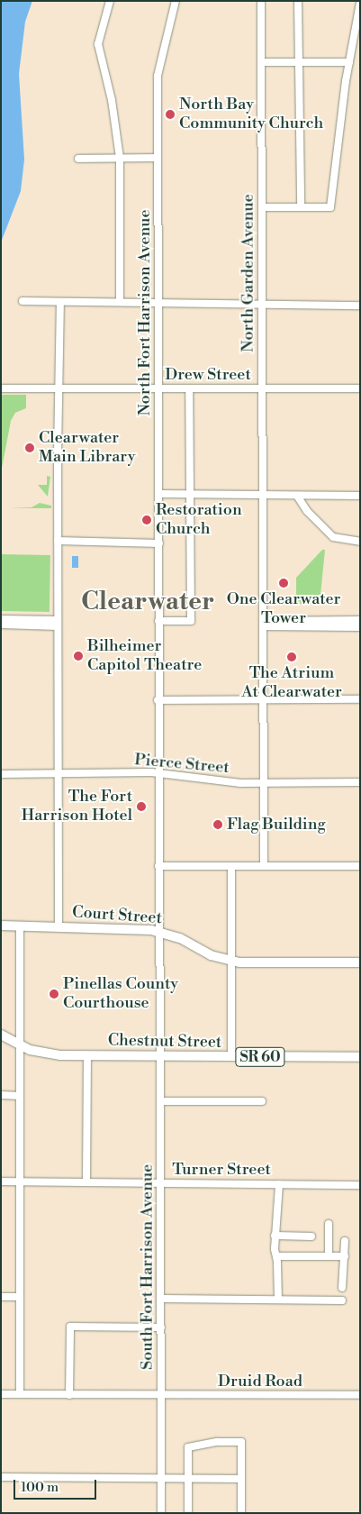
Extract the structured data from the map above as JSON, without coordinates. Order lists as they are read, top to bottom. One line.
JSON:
{"streets":{"main road":["Court Street","Chestnut Street","SR 60"],"street":["North Garden Avenue","North Fort Harrison Avenue","Drew Street","Pierce Street","Turner Street","South Fort Harrison Avenue","Druid Road"]},"crossings":[["North Garden Avenue","Drew Street"],["North Garden Avenue","Pierce Street"],["North Fort Harrison Avenue","Drew Street"],["North Fort Harrison Avenue","Pierce Street"],["North Fort Harrison Avenue","South Fort Harrison Avenue"],["Court Street","South Fort Harrison Avenue"],["Chestnut Street","South Fort Harrison Avenue"],["Turner Street","South Fort Harrison Avenue"],["South Fort Harrison Avenue","Druid Road"]],"districts":["Clearwater"],"places":["North Bay Community Church","Clearwater Main Library","Restoration Church","One Clearwater Tower","Bilheimer Capitol Theatre","The Atrium At Clearwater","The Fort Harrison Hotel","Flag Building","Pinellas County Courthouse"],"scale_bar":"100 m"}
